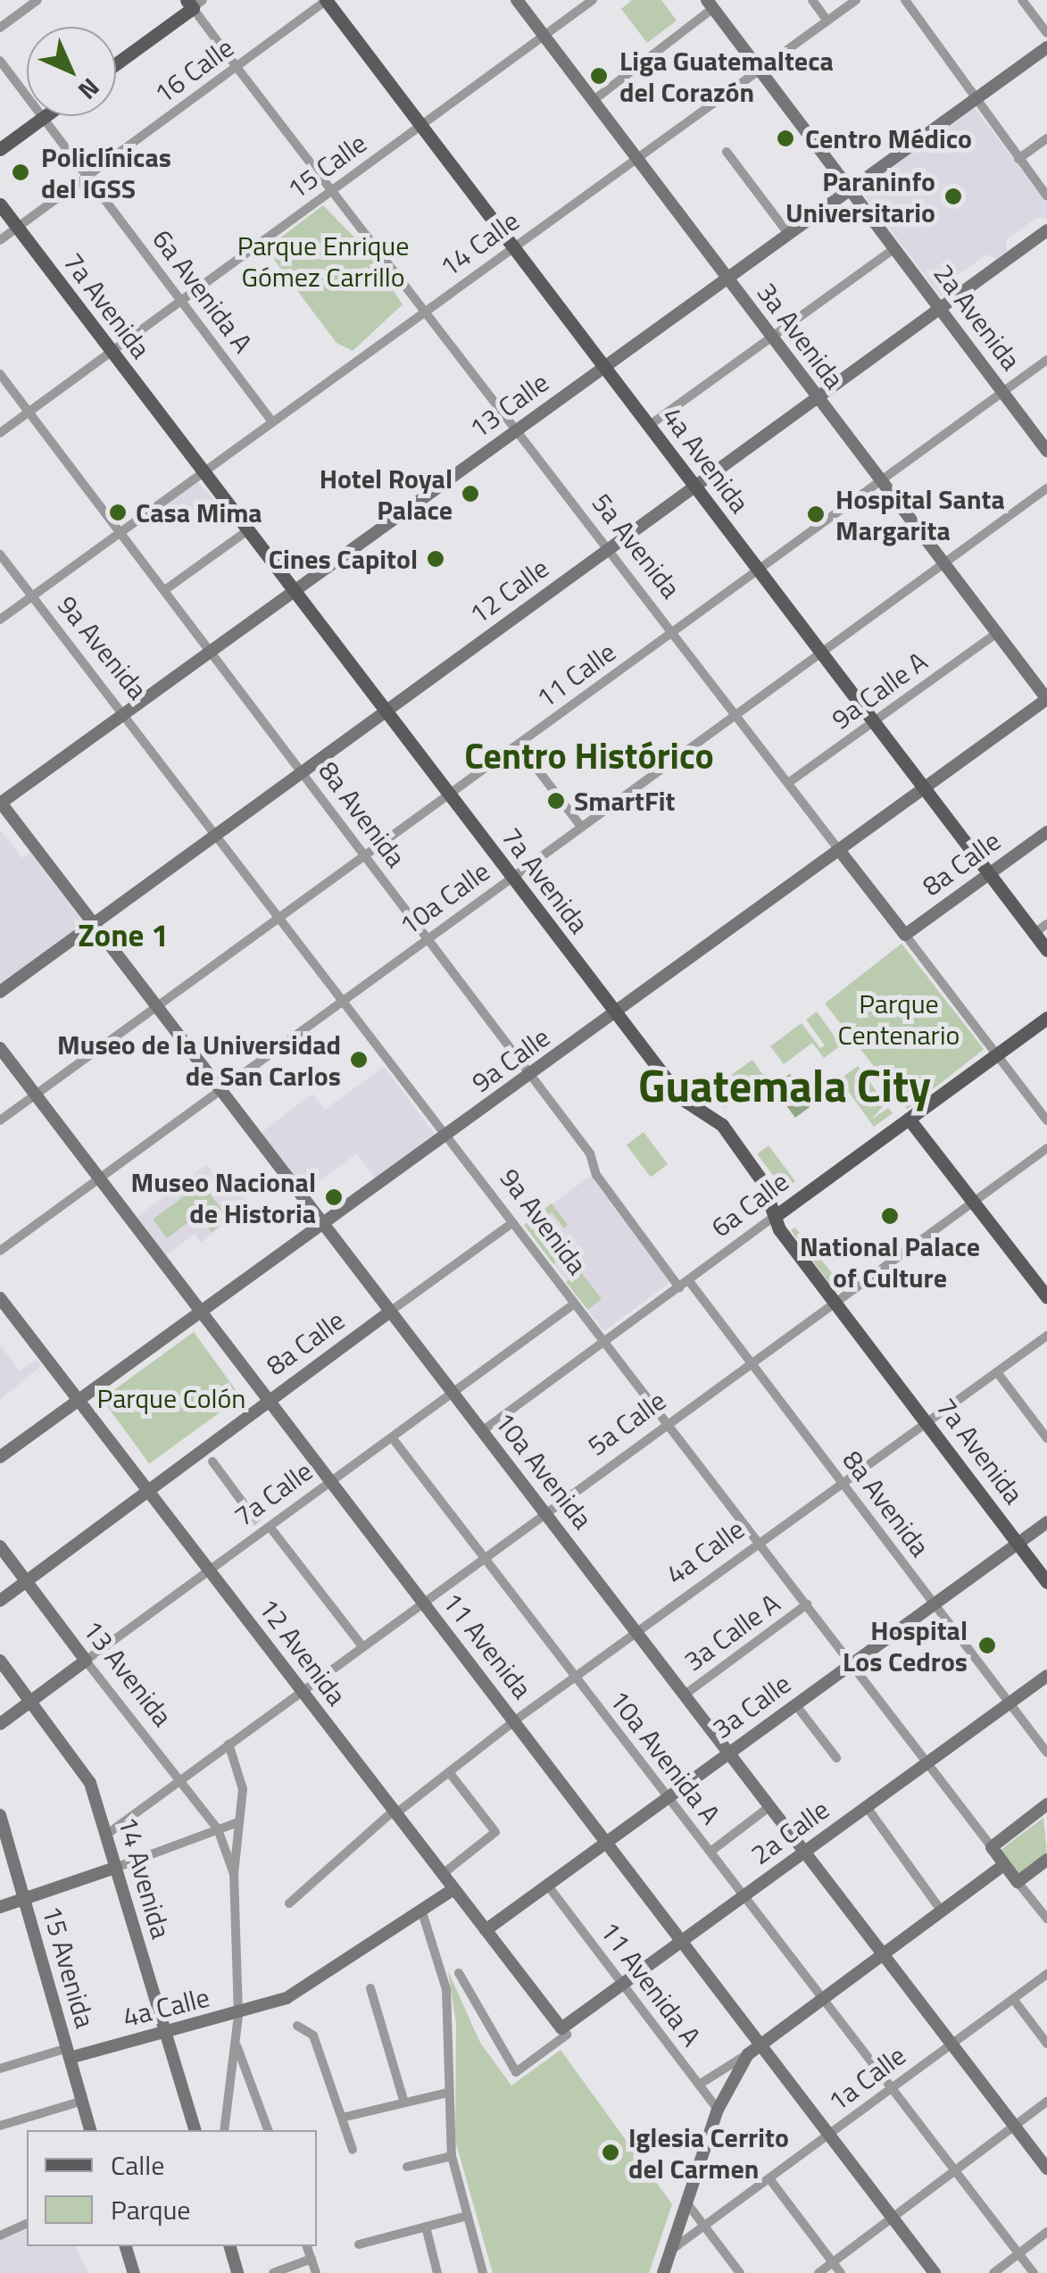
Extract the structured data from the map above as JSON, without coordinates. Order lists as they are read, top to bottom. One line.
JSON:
{"streets":{"main road":["7a Avenida","4a Avenida","6a Calle"],"street":["16 Calle","15 Calle","14 Calle","6a Avenida A","2a Avenida","3a Avenida","13 Calle","5a Avenida","12 Calle","9a Avenida","11 Calle","9a Calle A","8a Avenida","8a Calle","10a Calle","9a Calle","5a Calle","10a Avenida","7a Calle","4a Calle","3a Calle A","11 Avenida","12 Avenida","13 Avenida","3a Calle","10a Avenida A","2a Calle","14 Avenida","15 Avenida","11 Avenida A","1a Calle"]},"crossings":[["16 Calle","6a Avenida A"],["16 Calle","7a Avenida"],["16 Calle","4a Avenida"],["16 Calle","5a Avenida"],["15 Calle","6a Avenida A"],["15 Calle","7a Avenida"],["15 Calle","3a Avenida"],["15 Calle","4a Avenida"],["15 Calle","5a Avenida"],["15 Calle","8a Avenida"],["14 Calle","6a Avenida A"],["14 Calle","7a Avenida"],["14 Calle","2a Avenida"],["14 Calle","3a Avenida"],["14 Calle","4a Avenida"],["14 Calle","5a Avenida"],["14 Calle","9a Avenida"],["14 Calle","8a Avenida"],["7a Avenida","13 Calle"],["7a Avenida","12 Calle"],["7a Avenida","11 Calle"],["7a Avenida","10a Calle"],["7a Avenida","9a Calle"],["7a Avenida","6a Calle"],["7a Avenida","5a Calle"],["7a Avenida","4a Calle"],["7a Avenida","3a Calle"],["2a Avenida","13 Calle"],["2a Avenida","12 Calle"],["2a Avenida","11 Calle"],["3a Avenida","13 Calle"],["3a Avenida","12 Calle"],["3a Avenida","11 Calle"],["3a Avenida","9a Calle A"],["3a Avenida","10a Calle"],["3a Avenida","9a Calle"],["13 Calle","4a Avenida"],["13 Calle","5a Avenida"],["13 Calle","9a Avenida"],["13 Calle","8a Avenida"],["13 Calle","10a Avenida"],["4a Avenida","12 Calle"],["4a Avenida","11 Calle"],["4a Avenida","9a Calle A"],["4a Avenida","8a Calle"],["4a Avenida","10a Calle"],["4a Avenida","9a Calle"],["5a Avenida","12 Calle"],["5a Avenida","11 Calle"],["5a Avenida","9a Calle A"],["5a Avenida","8a Calle"],["5a Avenida","10a Calle"],["5a Avenida","9a Calle"],["5a Avenida","6a Calle"],["12 Calle","9a Avenida"],["12 Calle","8a Avenida"],["12 Calle","10a Avenida"],["9a Avenida","11 Calle"],["9a Avenida","8a Calle"],["9a Avenida","10a Calle"],["9a Avenida","9a Calle"],["9a Avenida","6a Calle"],["9a Avenida","5a Calle"],["9a Avenida","7a Calle"],["9a Avenida","4a Calle"],["9a Avenida","3a Calle A"],["9a Avenida","3a Calle"],["9a Avenida","2a Calle"],["11 Calle","8a Avenida"],["11 Calle","10a Avenida"],["11 Calle","11 Avenida"],["8a Avenida","10a Calle"],["8a Avenida","9a Calle"],["8a Avenida","6a Calle"],["8a Avenida","5a Calle"],["8a Avenida","4a Calle"],["8a Avenida","3a Calle"],["8a Avenida","2a Calle"],["8a Calle","10a Avenida"],["8a Calle","11 Avenida"],["8a Calle","12 Avenida"],["8a Calle","13 Avenida"],["10a Calle","10a Avenida"],["10a Calle","11 Avenida"],["9a Calle","10a Avenida"],["9a Calle","11 Avenida"],["9a Calle","12 Avenida"],["6a Calle","10a Avenida"],["5a Calle","10a Avenida"],["5a Calle","11 Avenida"],["5a Calle","12 Avenida"],["5a Calle","13 Avenida"],["5a Calle","10a Avenida A"],["5a Calle","14 Avenida"],["10a Avenida","7a Calle"],["10a Avenida","4a Calle"],["10a Avenida","3a Calle A"],["10a Avenida","3a Calle"],["10a Avenida","2a Calle"],["10a Avenida","1a Calle"],["7a Calle","11 Avenida"],["7a Calle","12 Avenida"],["7a Calle","13 Avenida"],["7a Calle","10a Avenida A"],["7a Calle","14 Avenida"],["4a Calle","11 Avenida"],["4a Calle","12 Avenida"],["4a Calle","10a Avenida A"],["4a Calle","14 Avenida"],["4a Calle","15 Avenida"],["11 Avenida","3a Calle"],["11 Avenida","2a Calle"],["11 Avenida","1a Calle"],["12 Avenida","3a Calle"],["12 Avenida","2a Calle"],["3a Calle","10a Avenida A"],["3a Calle","11 Avenida A"],["10a Avenida A","2a Calle"],["10a Avenida A","1a Calle"],["2a Calle","11 Avenida A"]],"districts":["Centro Histórico","Zone 1","Guatemala City"],"parks":["Parque Enrique Gómez Carrillo","Parque Centenario","Parque Colón"],"places":["Liga Guatemalteca del Corazón","Centro Médico","Policlínicas del IGSS","Paraninfo Universitario","Hotel Royal Palace","Casa Mima","Hospital Santa Margarita","Cines Capitol","SmartFit","Museo de la Universidad de San Carlos","Museo Nacional de Historia","National Palace of Culture","Hospital Los Cedros","Iglesia Cerrito del Carmen"],"legend":["Calle","Parque"],"north":"bottom right"}
